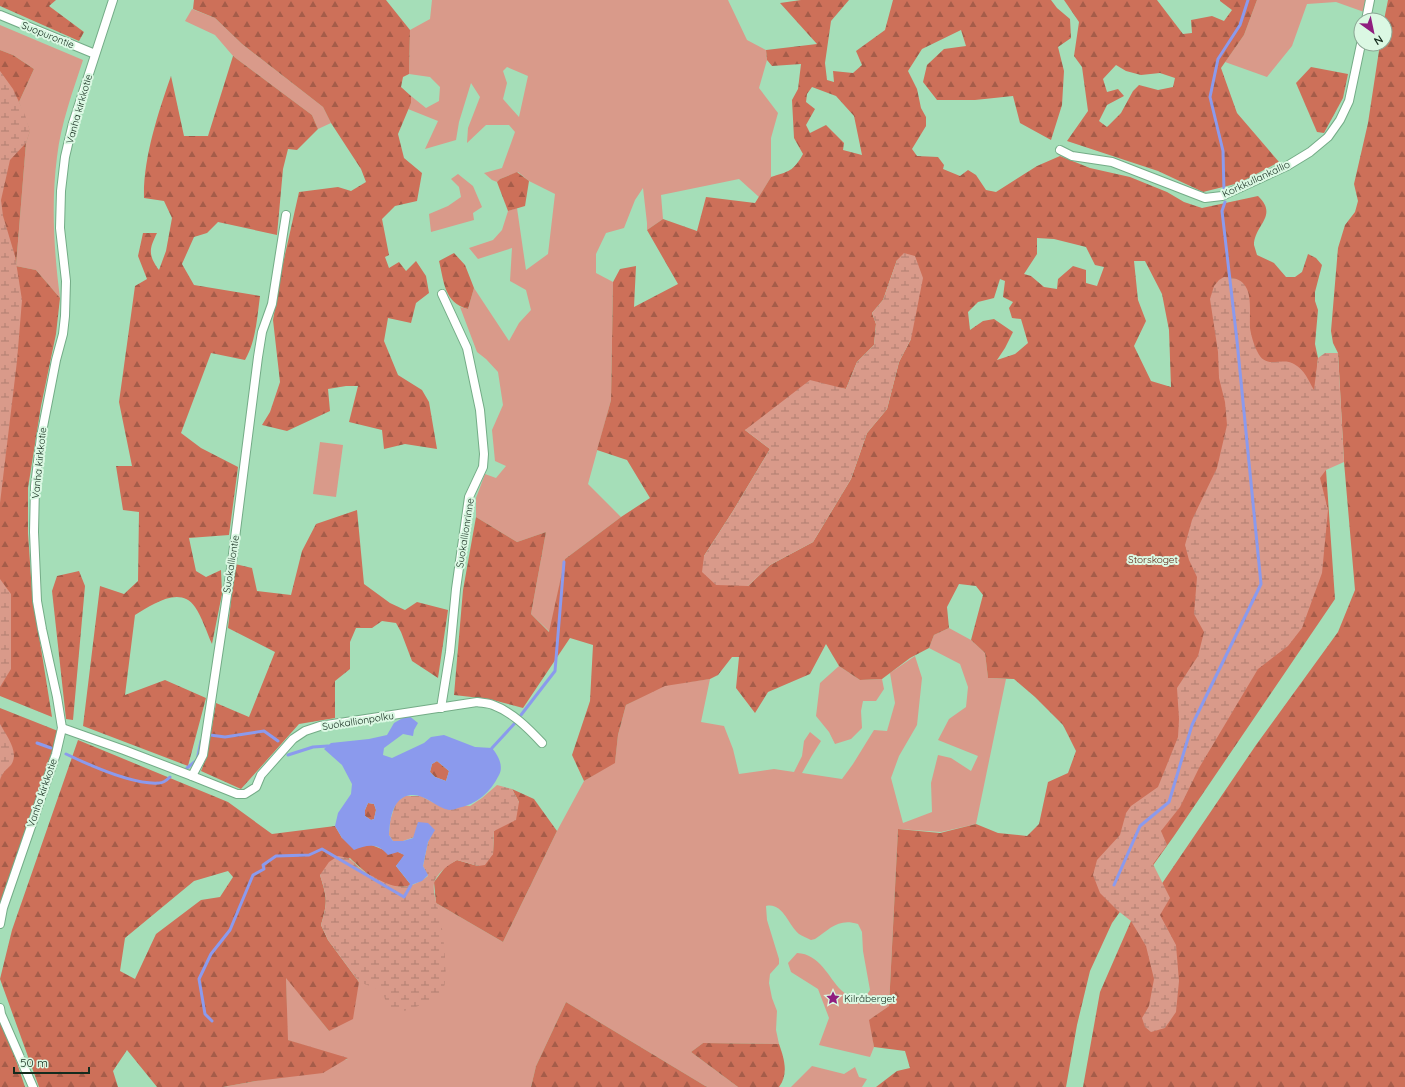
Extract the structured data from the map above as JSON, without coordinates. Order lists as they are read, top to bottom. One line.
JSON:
{"streets":{"street":["Suopurontie","Vanha kirkkotie","Korkkullankallio","Suokallionrinne","Suokalliontie","Suokallionpolku"]},"crossings":[["Suopurontie","Vanha kirkkotie"],["Suokallionrinne","Suokallionpolku"],["Suokalliontie","Suokallionpolku"]],"parks":["Storskoget"],"places":{"place":["Kilråberget"]},"scale_bar":"50 m","north":"bottom right"}
